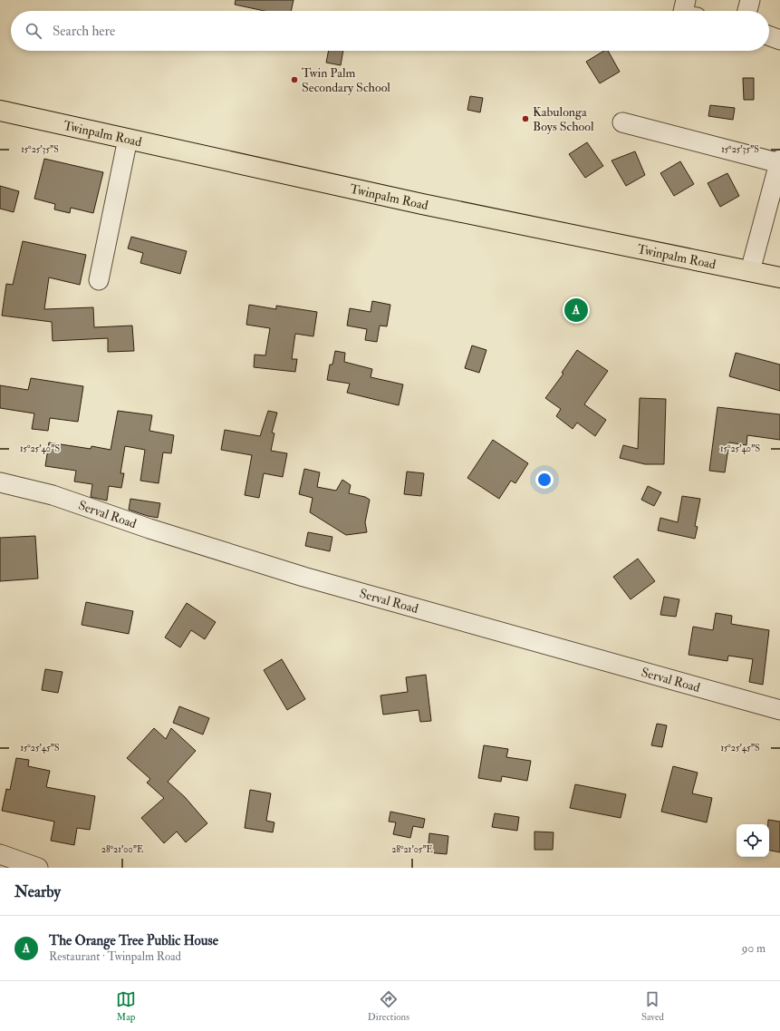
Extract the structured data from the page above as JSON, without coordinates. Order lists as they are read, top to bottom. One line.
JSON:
{"streets":{"main road":["Twinpalm Road"],"street":["Serval Road"]},"places":["Twin Palm Secondary School","Kabulonga Boys School"],"page":{"search":"Search here","pins":"A","heading":"Nearby","list":[{"mark":"A","name":"The Orange Tree Public House","note":"Restaurant · Twinpalm Road","value":"90 m"}],"nav":["Map","Directions","Saved"]},"coordinates":["15°25'35\"S","15°25'40\"S","15°25'45\"S","28°21'00\"E","28°21'05\"E"]}
